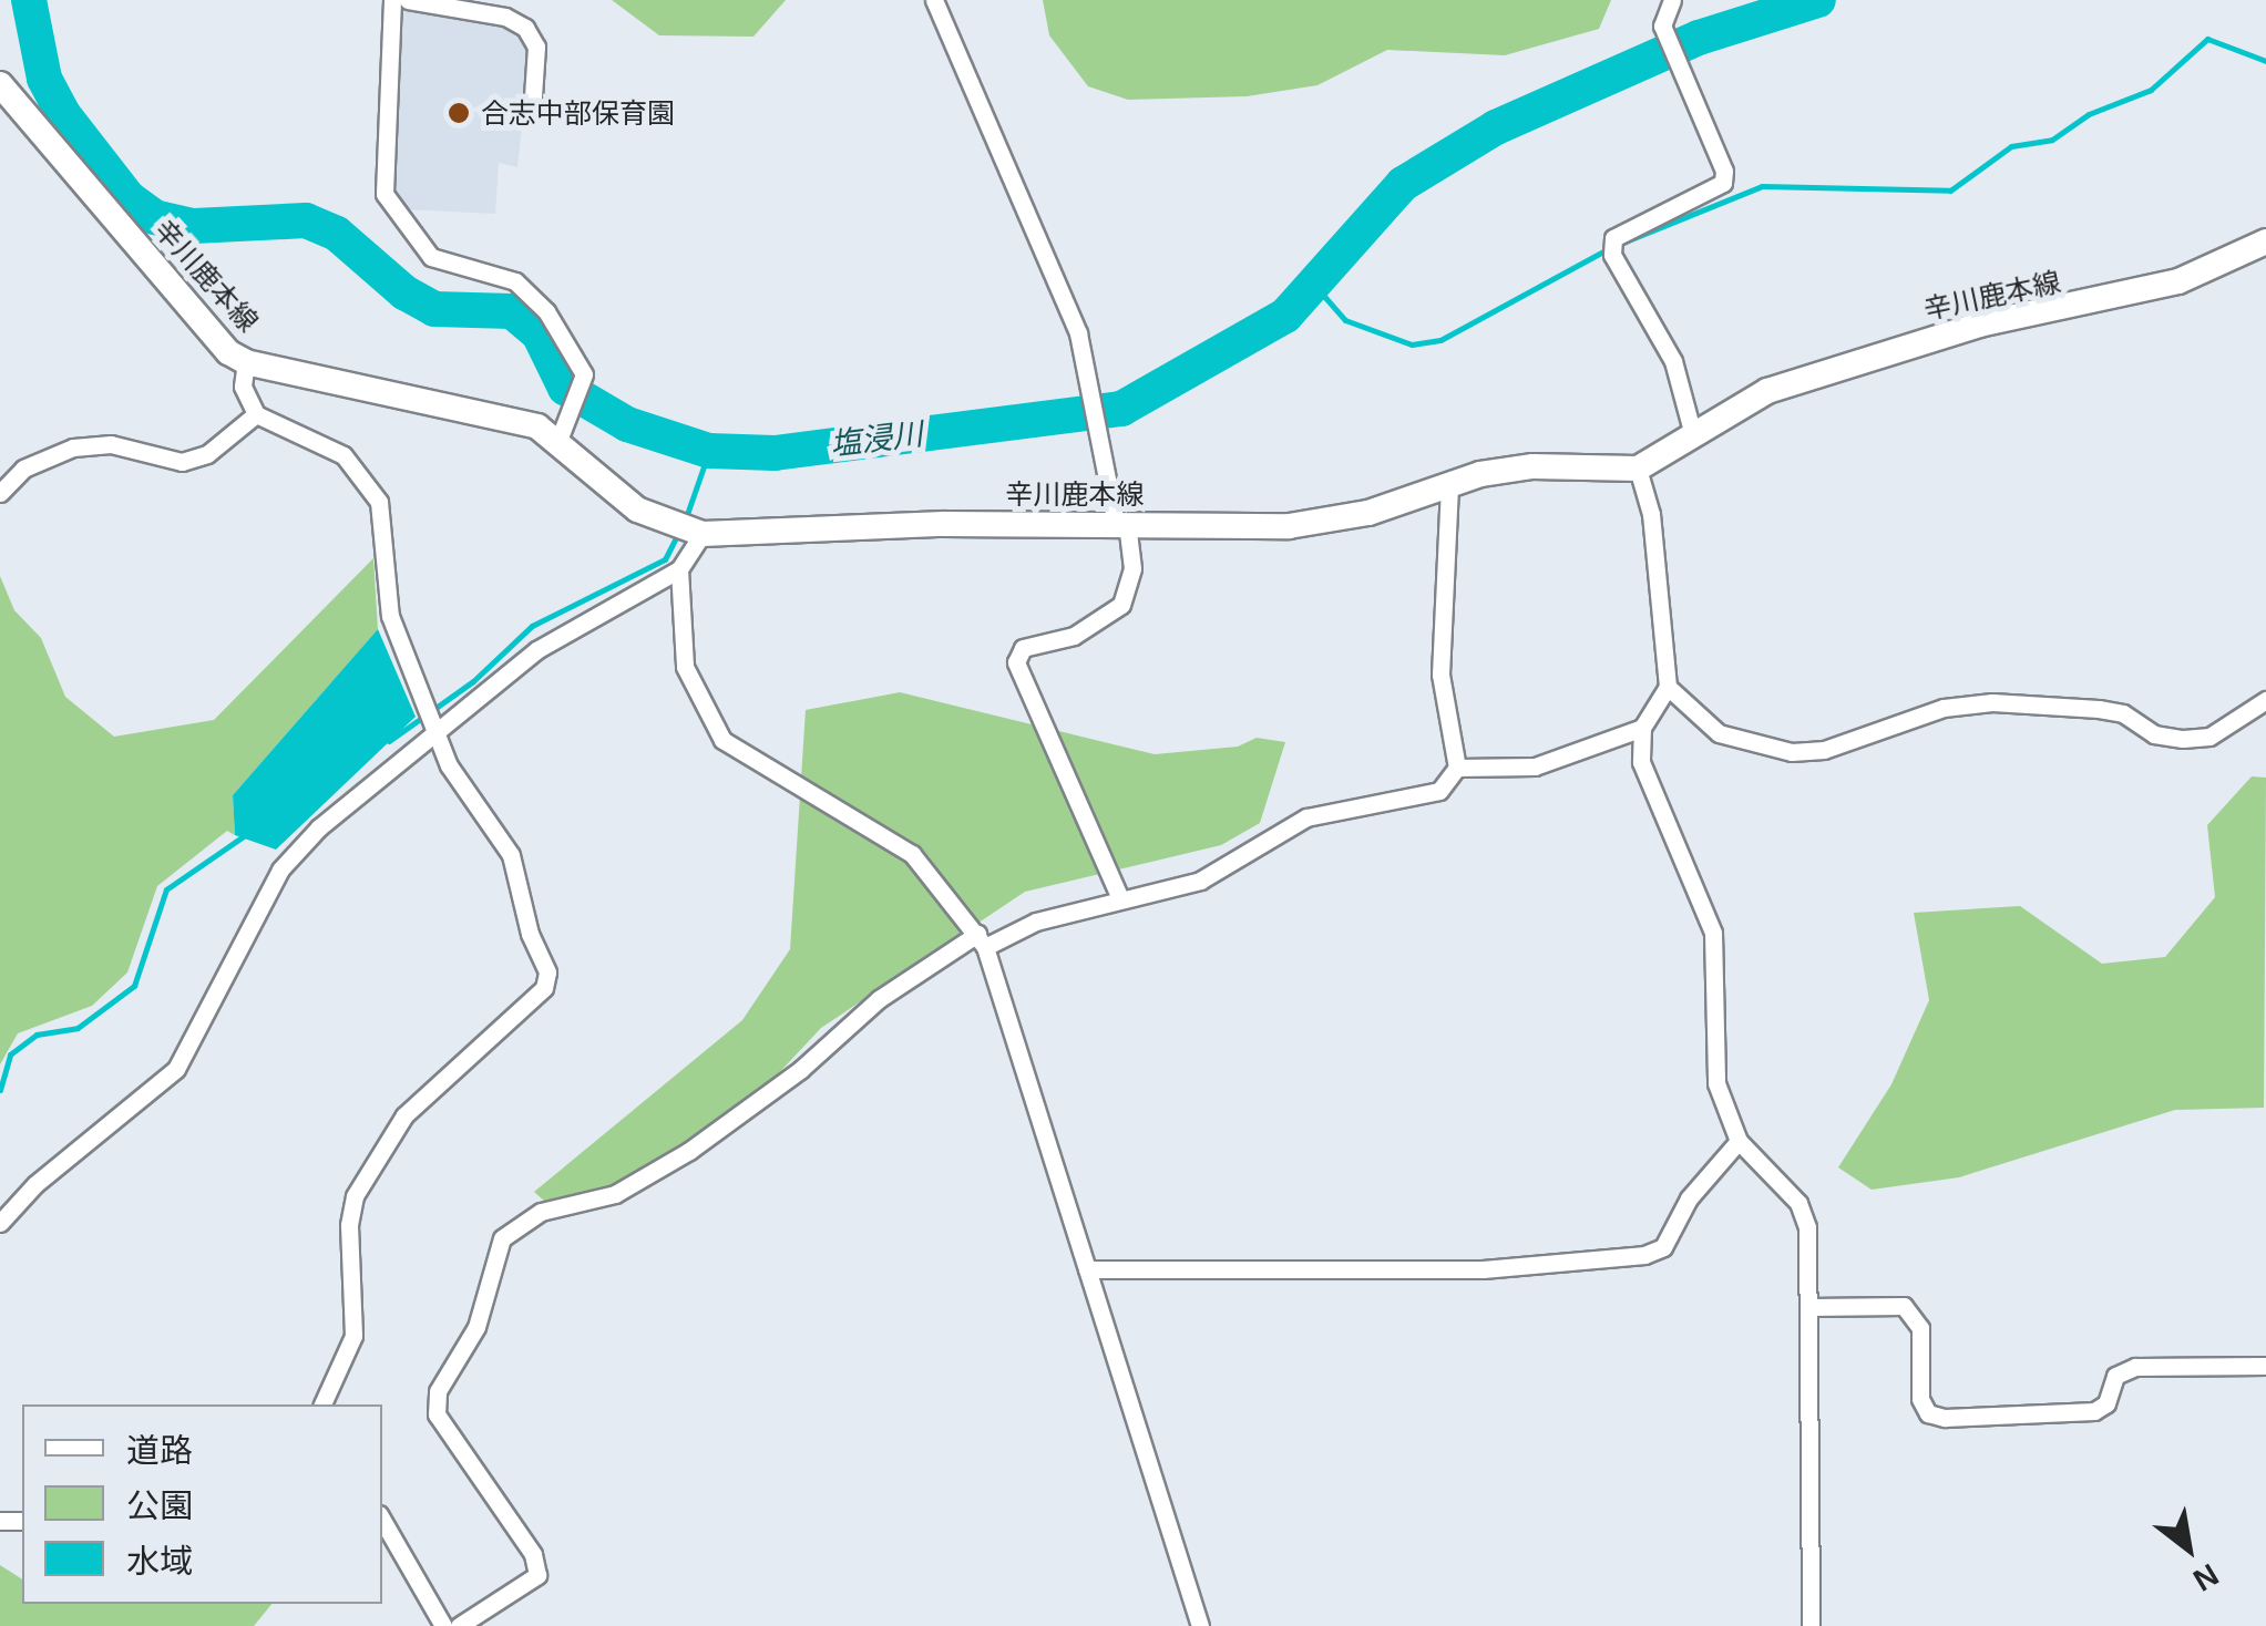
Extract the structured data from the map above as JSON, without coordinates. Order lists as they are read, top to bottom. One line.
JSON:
{"streets":{"main road":["辛川鹿本線"]},"water":["塩浸川"],"places":["合志中部保育園"],"legend":["道路","公園","水域"],"north":"bottom right"}
